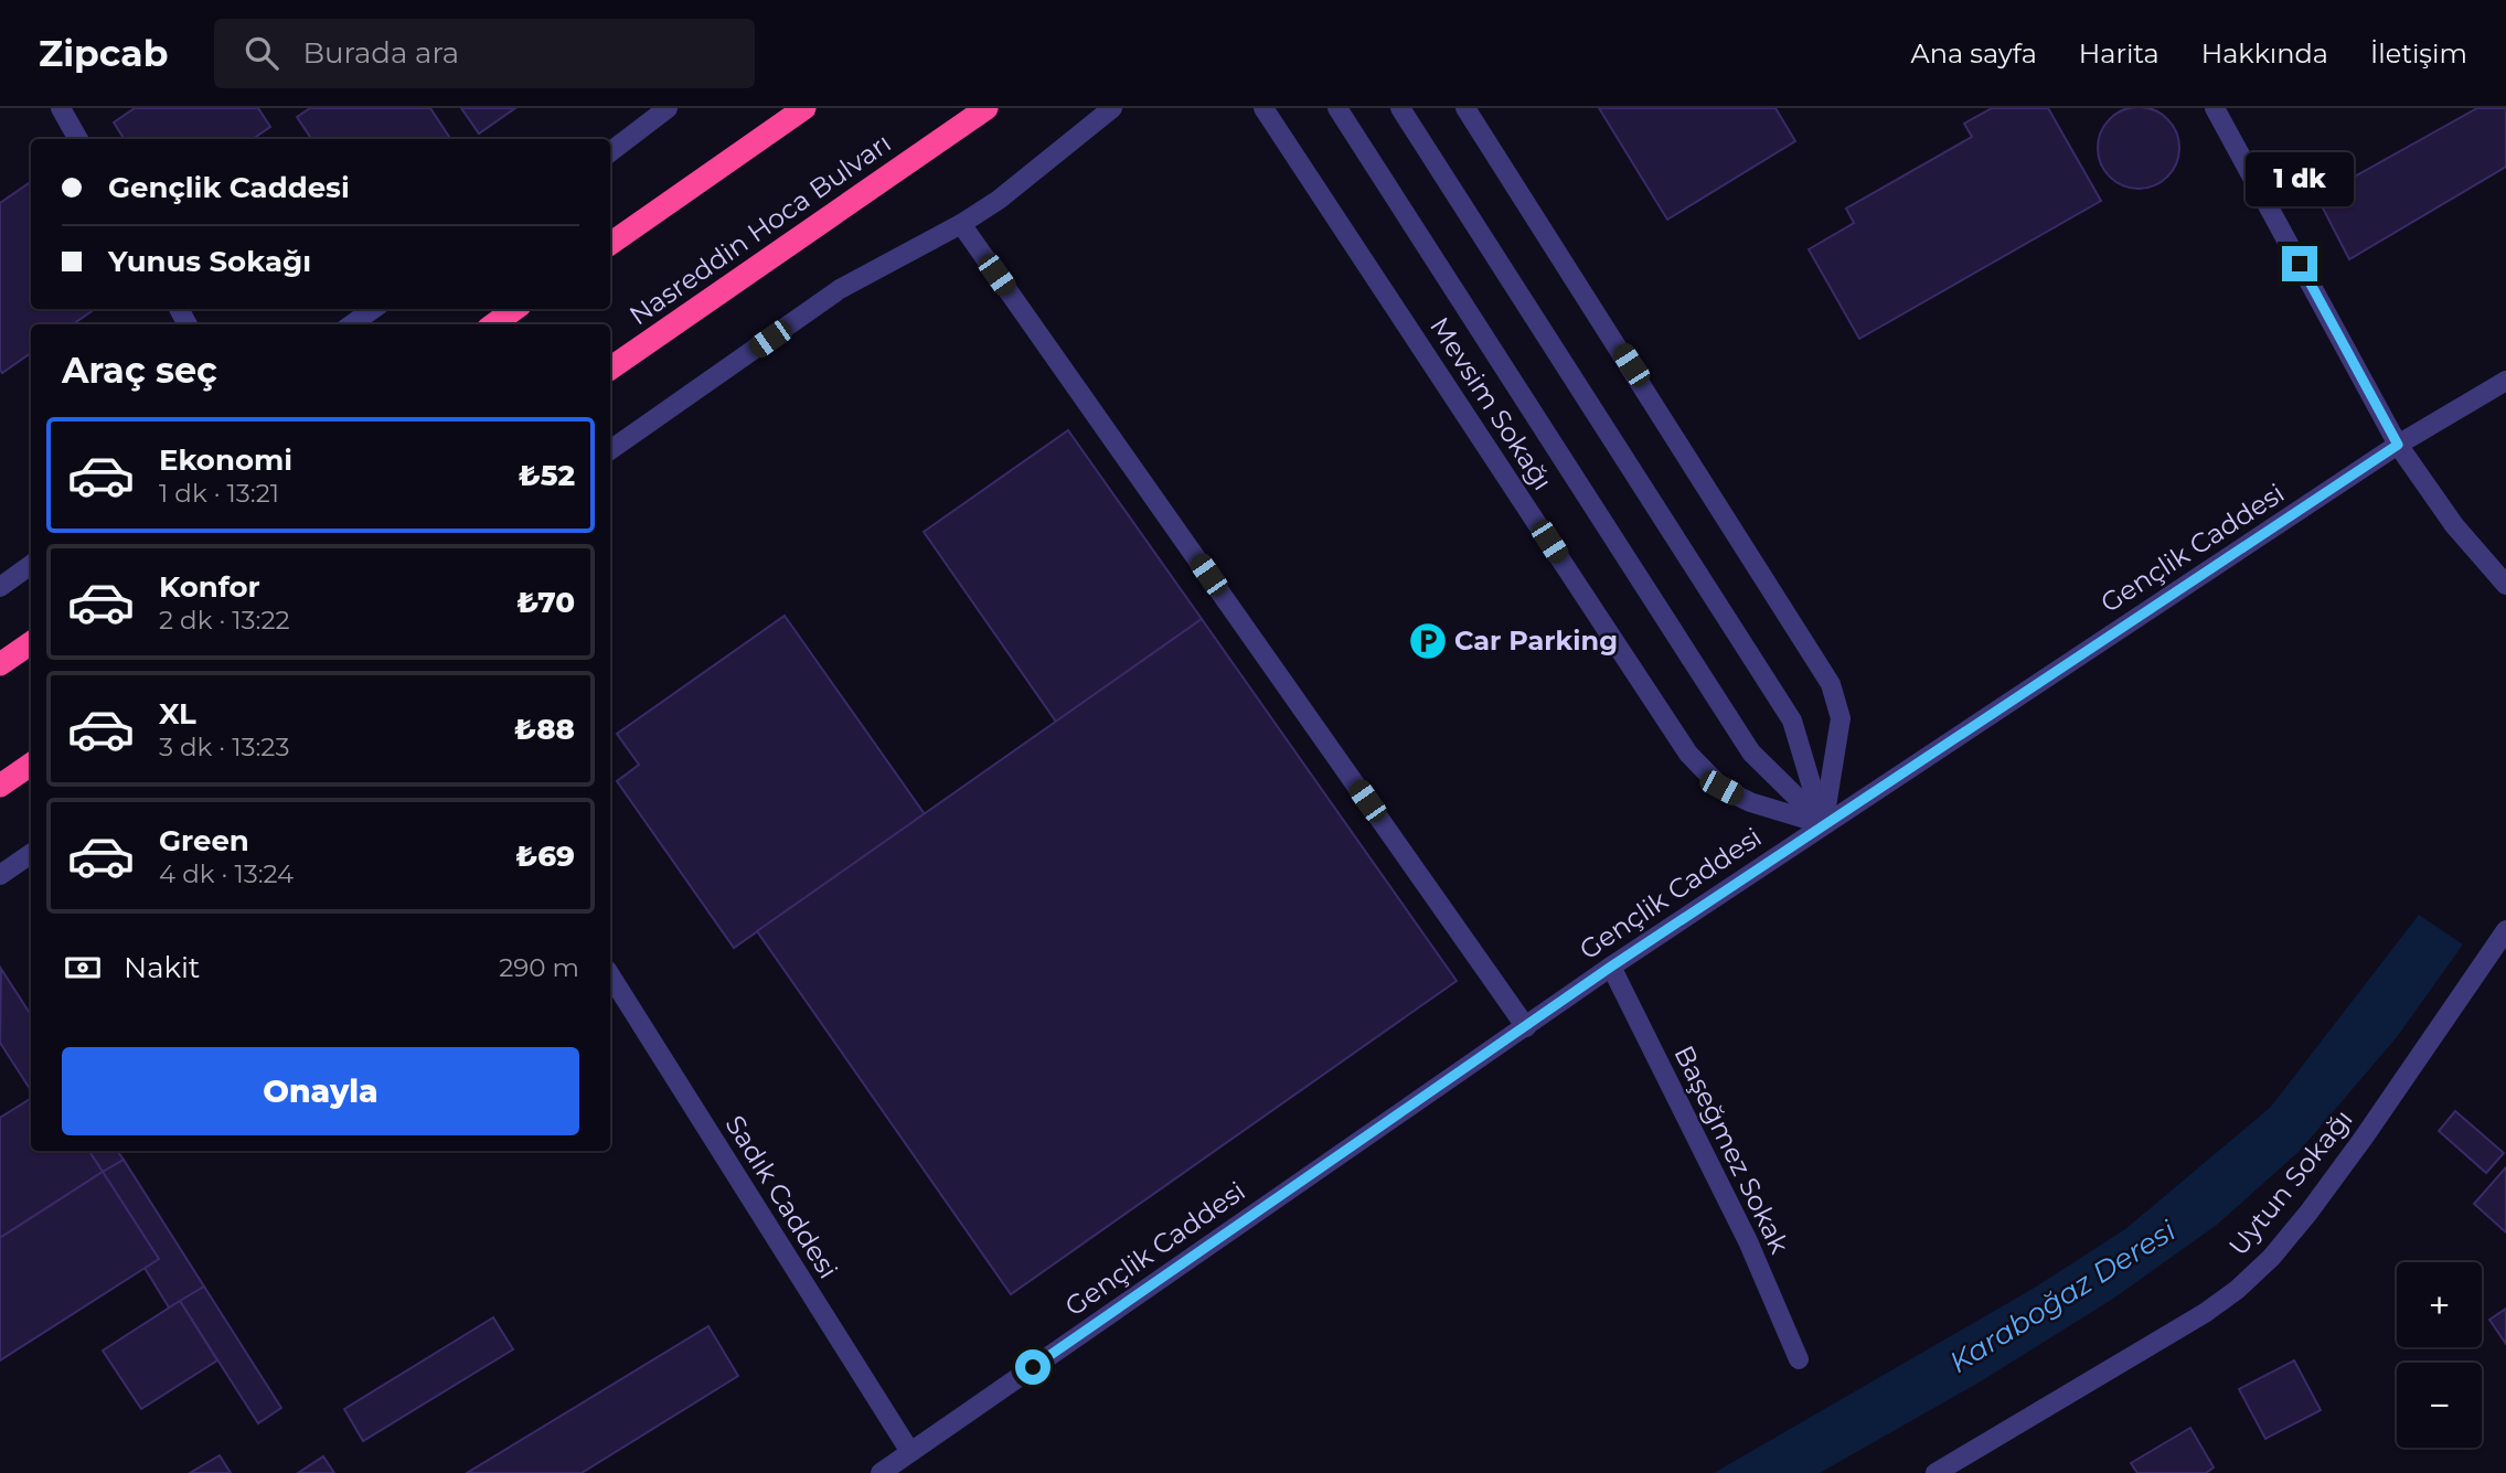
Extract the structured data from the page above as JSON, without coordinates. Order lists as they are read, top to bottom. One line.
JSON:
{"streets":{"highway":["Nasreddin Hoca Bulvarı"],"street":["Mevsim Sokağı","Gençlik Caddesi","Başeğmez Sokak","Uytun Sokağı","Sadık Caddesi"]},"crossings":[["Mevsim Sokağı","Gençlik Caddesi"],["Gençlik Caddesi","Başeğmez Sokak"],["Gençlik Caddesi","Sadık Caddesi"]],"water":["Karaboğaz Deresi"],"places":{"parking":["Car Parking"]},"page":{"header":"Zipcab","search":"Burada ara","nav":["Ana sayfa","Harita","Hakkında","İletişim"],"banner":["Gençlik Caddesi","Yunus Sokağı"],"bubble":"1 dk","heading":"Araç seç","list":[{"name":"Ekonomi","note":"1 dk · 13:21","value":"₺52"},{"name":"Konfor","note":"2 dk · 13:22","value":"₺70"},{"name":"XL","note":"3 dk · 13:23","value":"₺88"},{"name":"Green","note":"4 dk · 13:24","value":"₺69"}],"pay":["Nakit","290 m"],"buttons":"Onayla","map_buttons":["+","−"]}}
